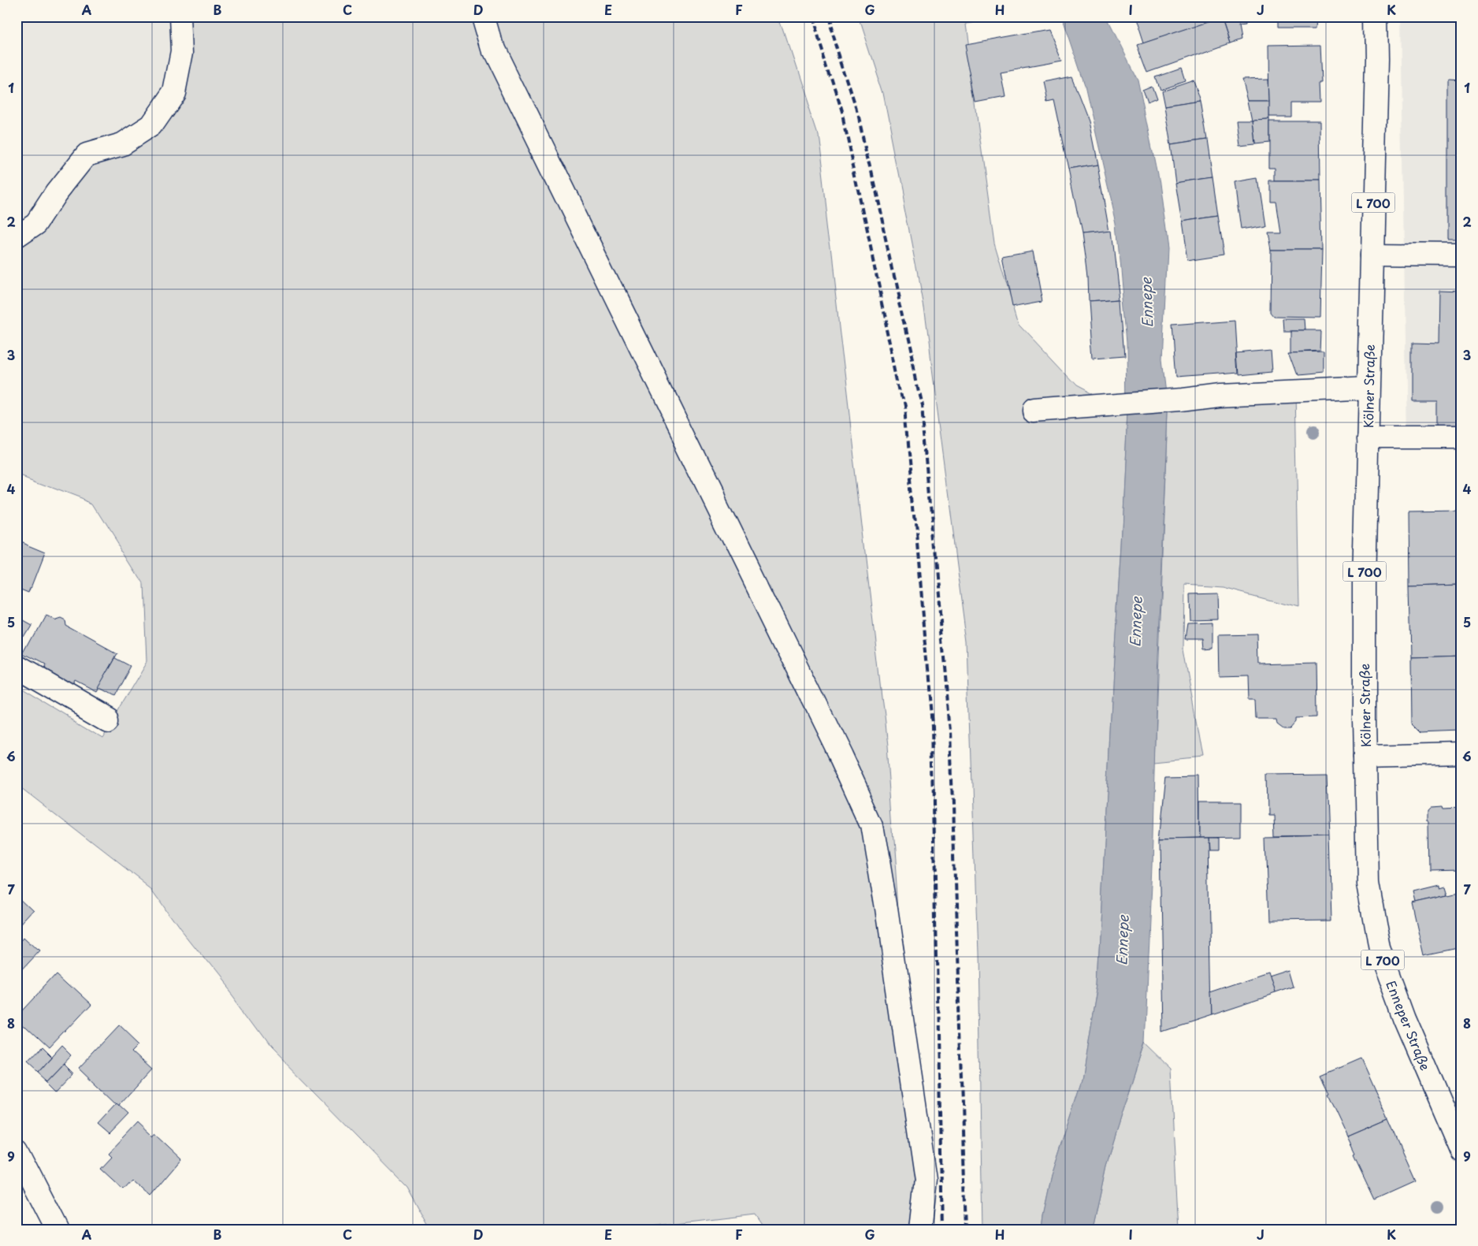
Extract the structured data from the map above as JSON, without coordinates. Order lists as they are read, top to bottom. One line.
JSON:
{"streets":{"main road":["L 700","Kölner Straße","Enneper Straße"]},"crossings":[["Kölner Straße","Enneper Straße"]],"water":["Ennepe"],"grid":{"columns":["A","B","C","D","E","F","G","H","I","J","K"],"rows":["1","2","3","4","5","6","7","8","9"]}}
